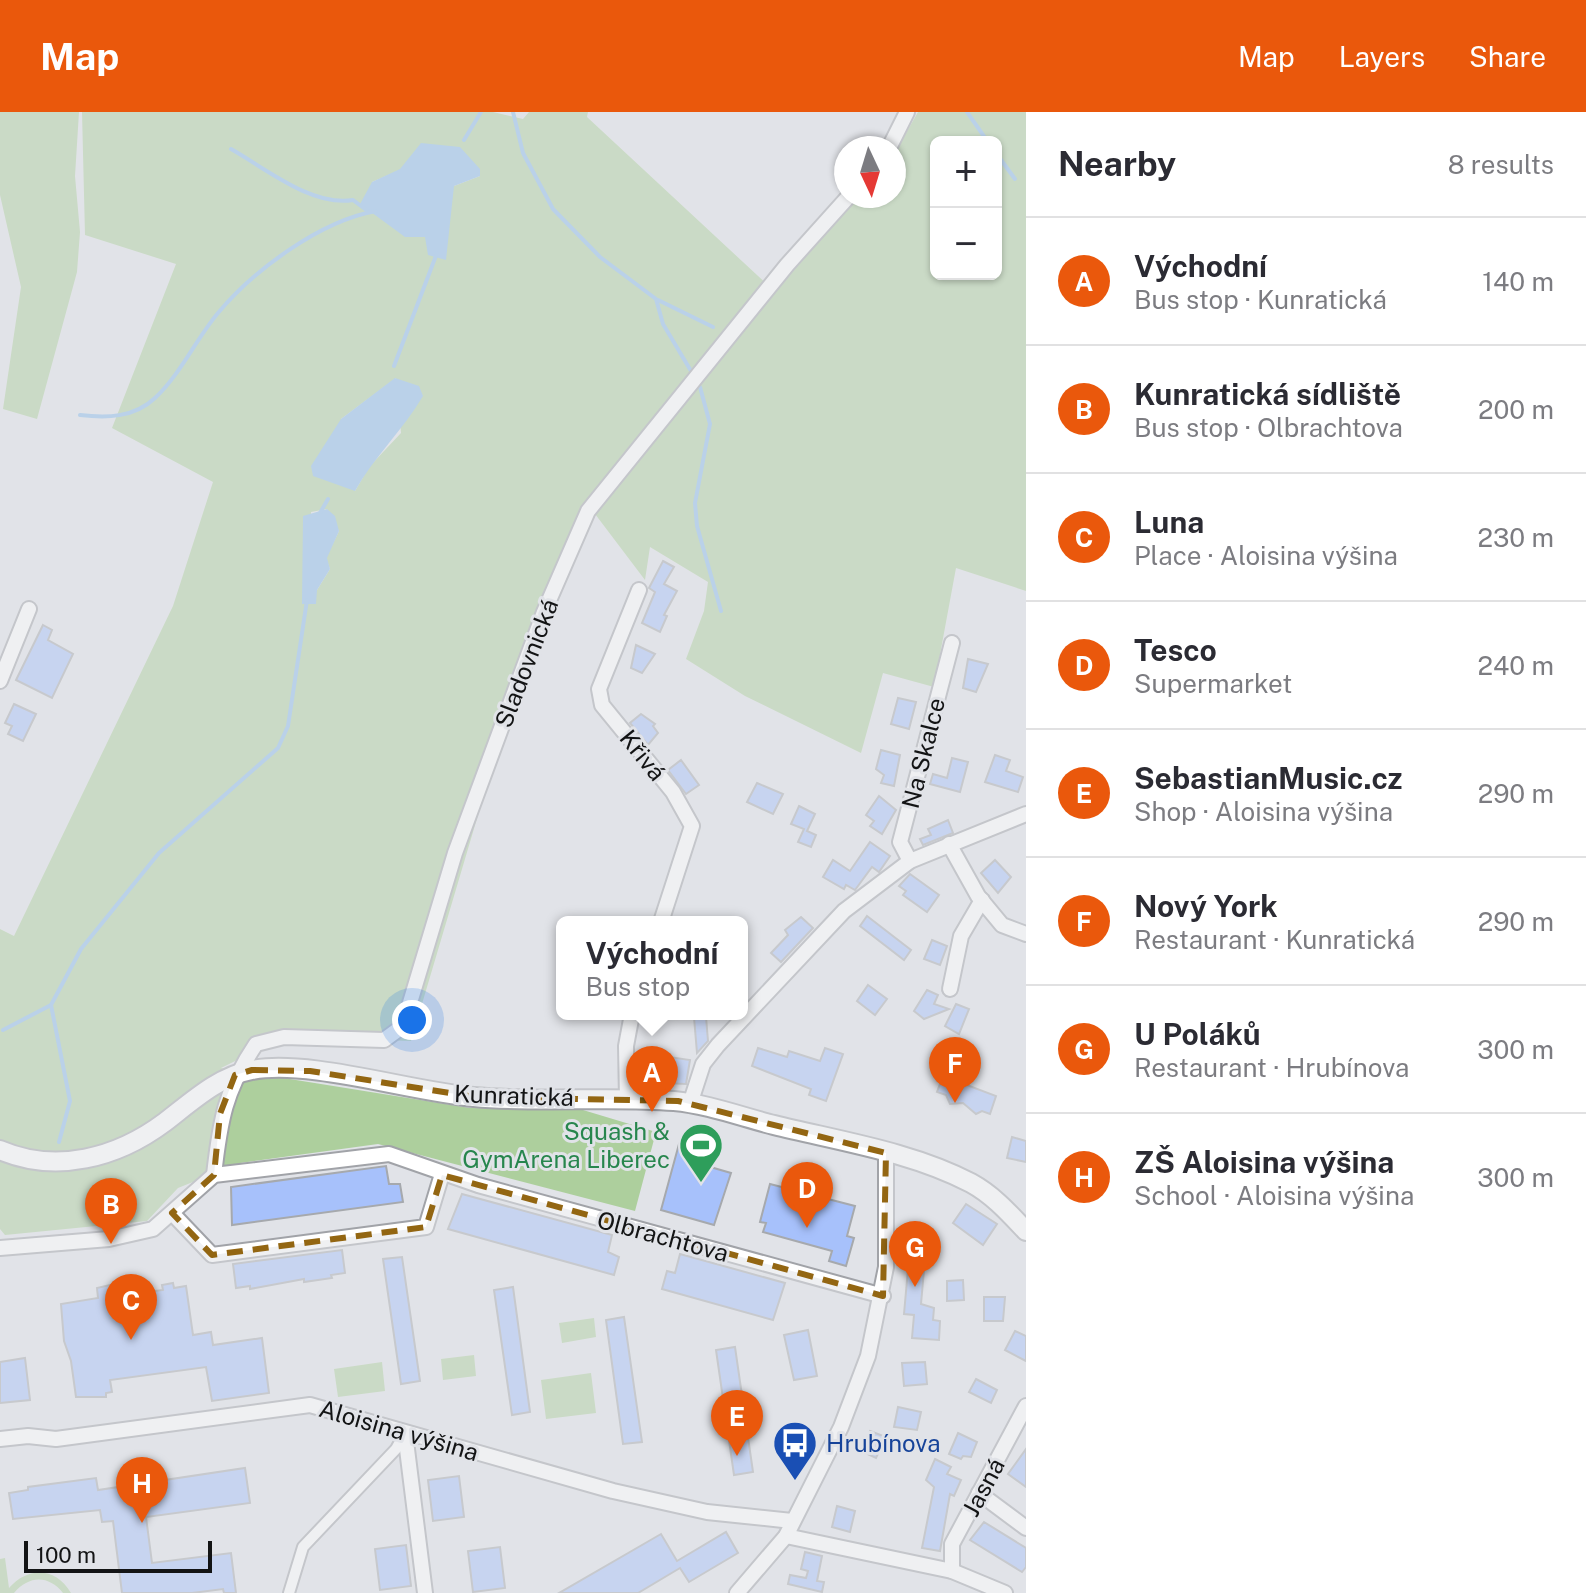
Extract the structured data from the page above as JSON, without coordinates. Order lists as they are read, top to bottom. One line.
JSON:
{"streets":{"street":["Sladovnická","Na Skalce","Křivá","Kunratická","Olbrachtova","Aloisina výšina","Jasná"]},"crossings":[["Sladovnická","Kunratická"]],"places":{"sports":["Squash & GymArena Liberec"],"bus stop":["Hrubínova"]},"scale_bar":"100 m","north":"bottom","page":{"header":"Map","nav":["Map","Layers","Share"],"heading":["Nearby","8 results"],"map_buttons":["+","−"],"list":[{"mark":"A","name":"Východní","note":"Bus stop · Kunratická","value":"140 m"},{"mark":"B","name":"Kunratická sídliště","note":"Bus stop · Olbrachtova","value":"200 m"},{"mark":"C","name":"Luna","note":"Place · Aloisina výšina","value":"230 m"},{"mark":"D","name":"Tesco","note":"Supermarket","value":"240 m"},{"mark":"E","name":"SebastianMusic.cz","note":"Shop · Aloisina výšina","value":"290 m"},{"mark":"F","name":"Nový York","note":"Restaurant · Kunratická","value":"290 m"},{"mark":"G","name":"U Poláků","note":"Restaurant · Hrubínova","value":"300 m"},{"mark":"H","name":"ZŠ Aloisina výšina","note":"School · Aloisina výšina","value":"300 m"}],"popup":["Východní","Bus stop"],"pins":["F","A","D","B","G","C","E","H"],"scale":"100 m"}}
